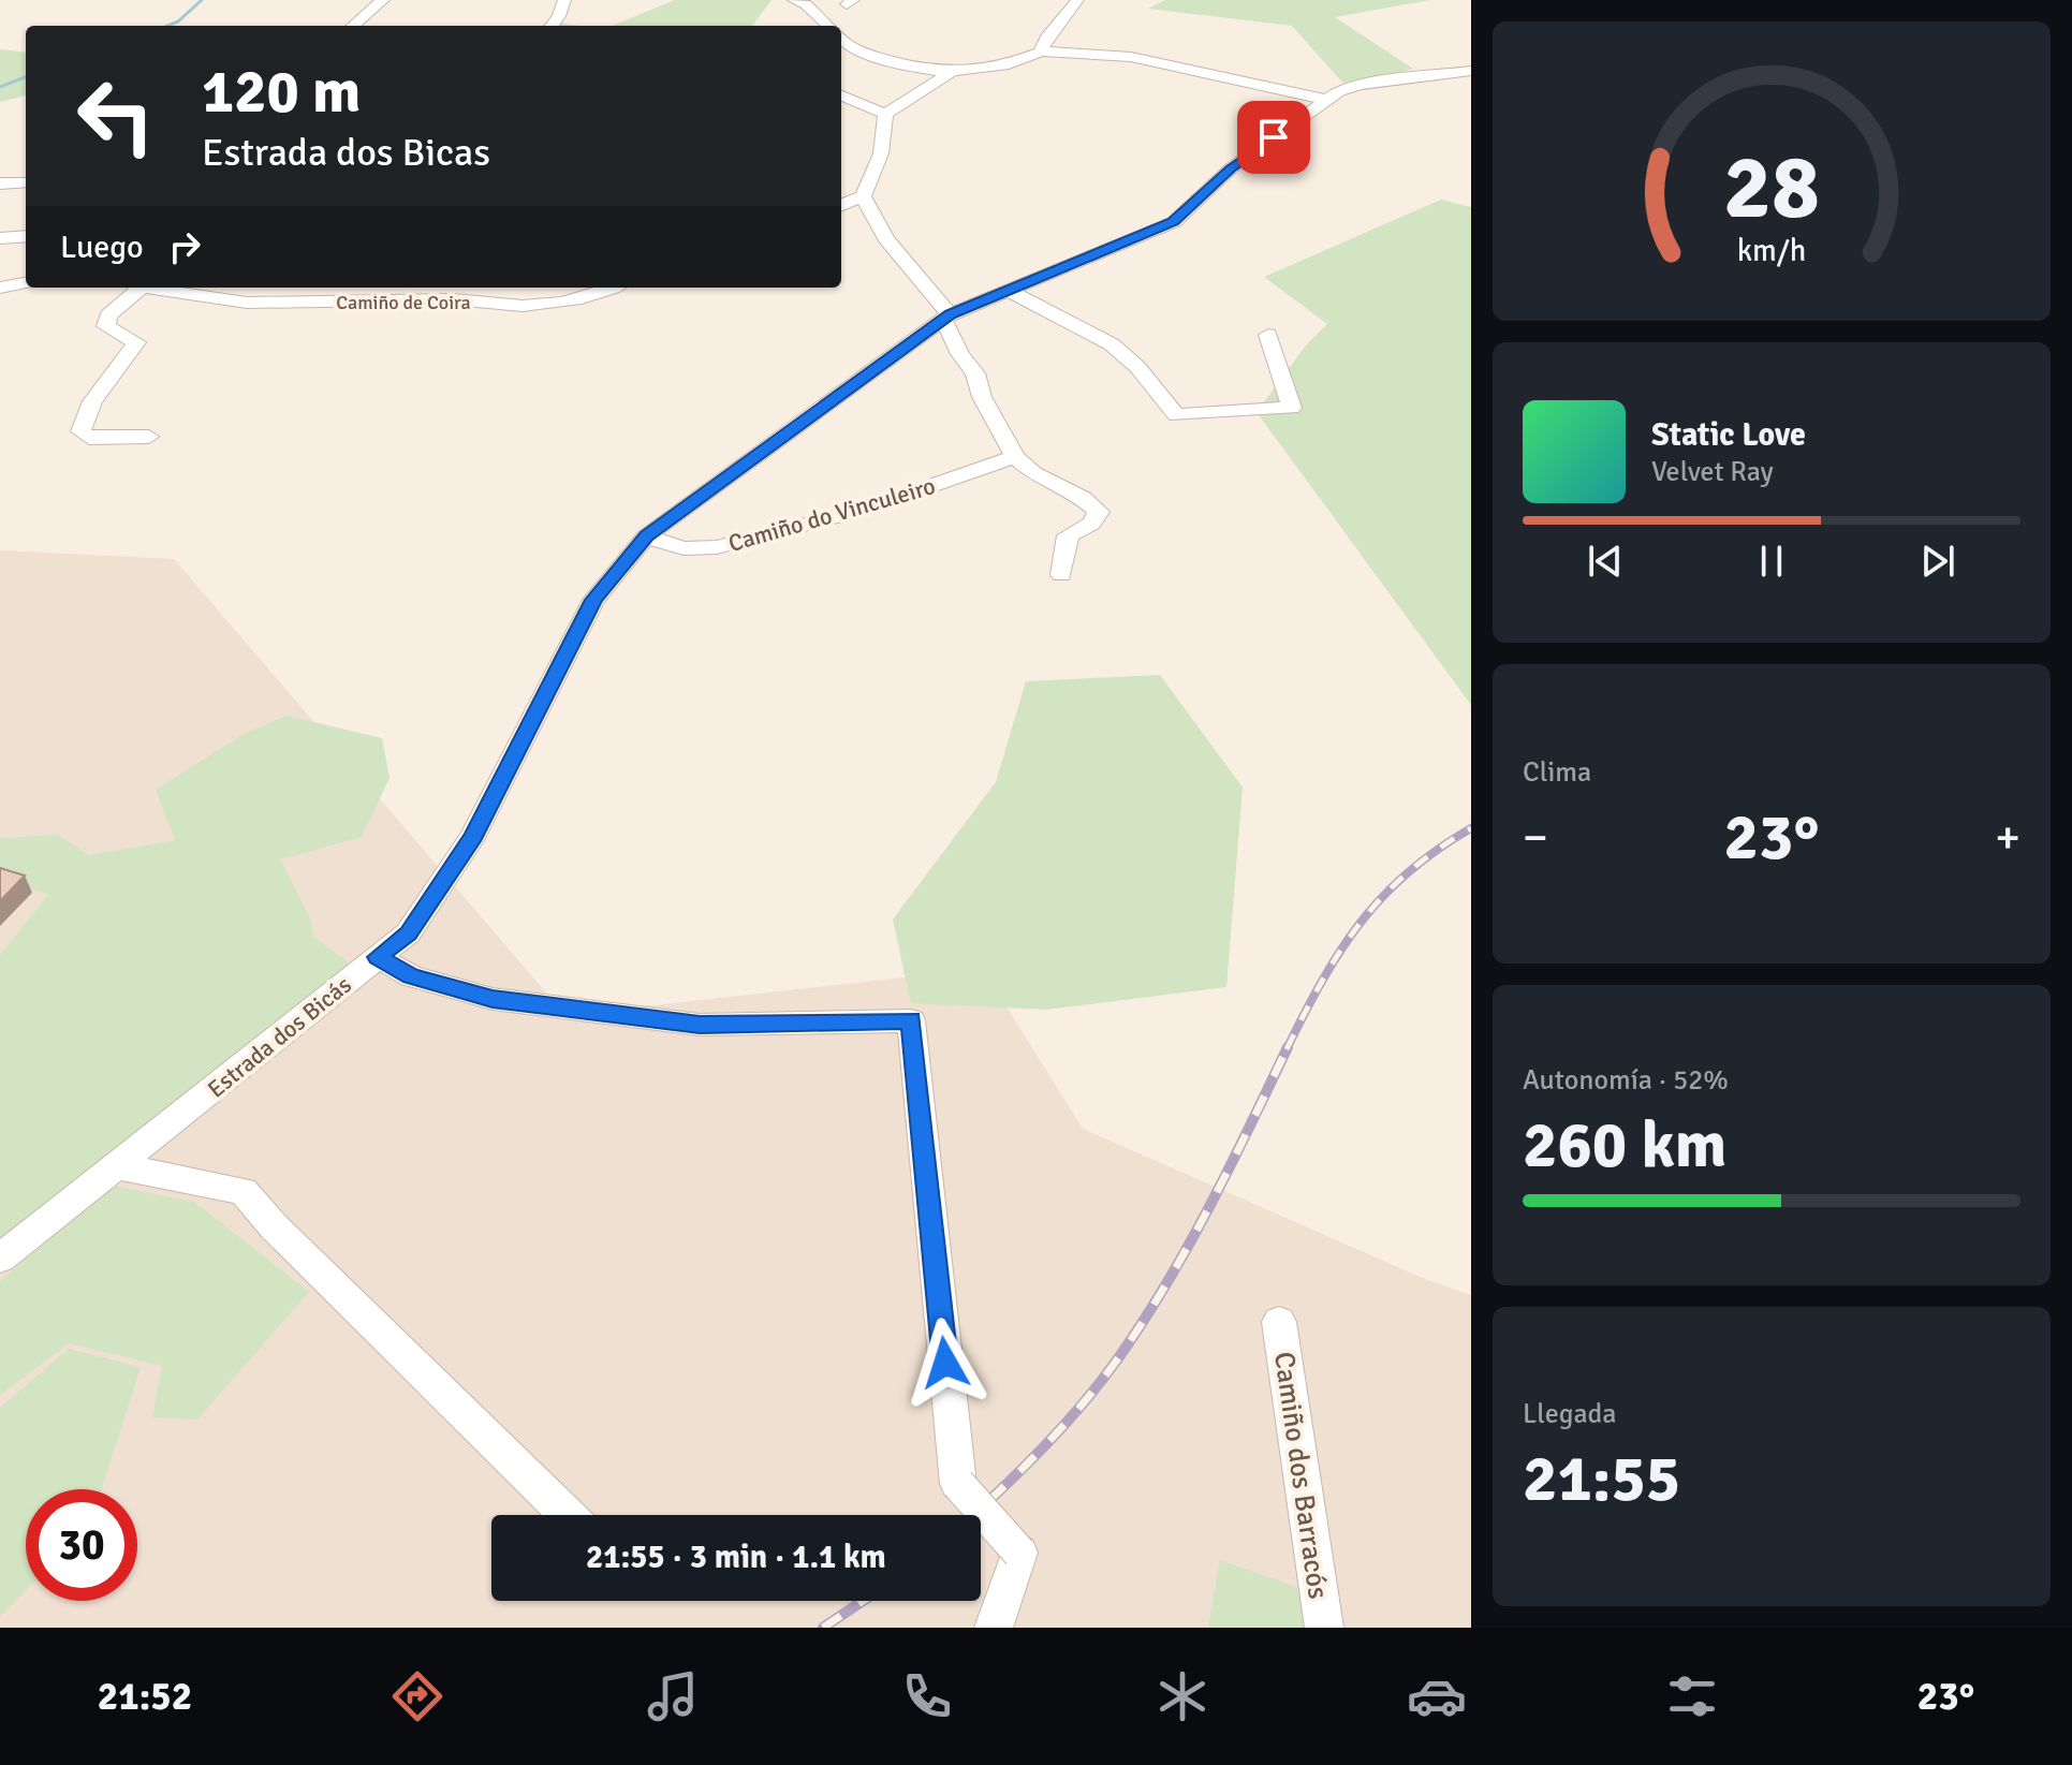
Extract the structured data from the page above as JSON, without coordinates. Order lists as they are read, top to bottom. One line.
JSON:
{"streets":{"street":["Camiño de Coira","Camiño do Vinculeiro","Estrada dos Bicás","Camiño dos Barracós"]},"crossings":[["Camiño do Vinculeiro","Estrada dos Bicás"]],"page":{"turn":["120 m","Estrada dos Bicas"],"then":"Luego","song":["Static Love","Velvet Ray"],"tile":["Clima",["Autonomía · 52%","260 km"],["Llegada","21:55"]],"heat":["−","23°","+"],"limit":"30","trip":"21:55 · 3 min · 1.1 km","tabs":["21:52","23°"],"gauge":["28","km/h"]}}
